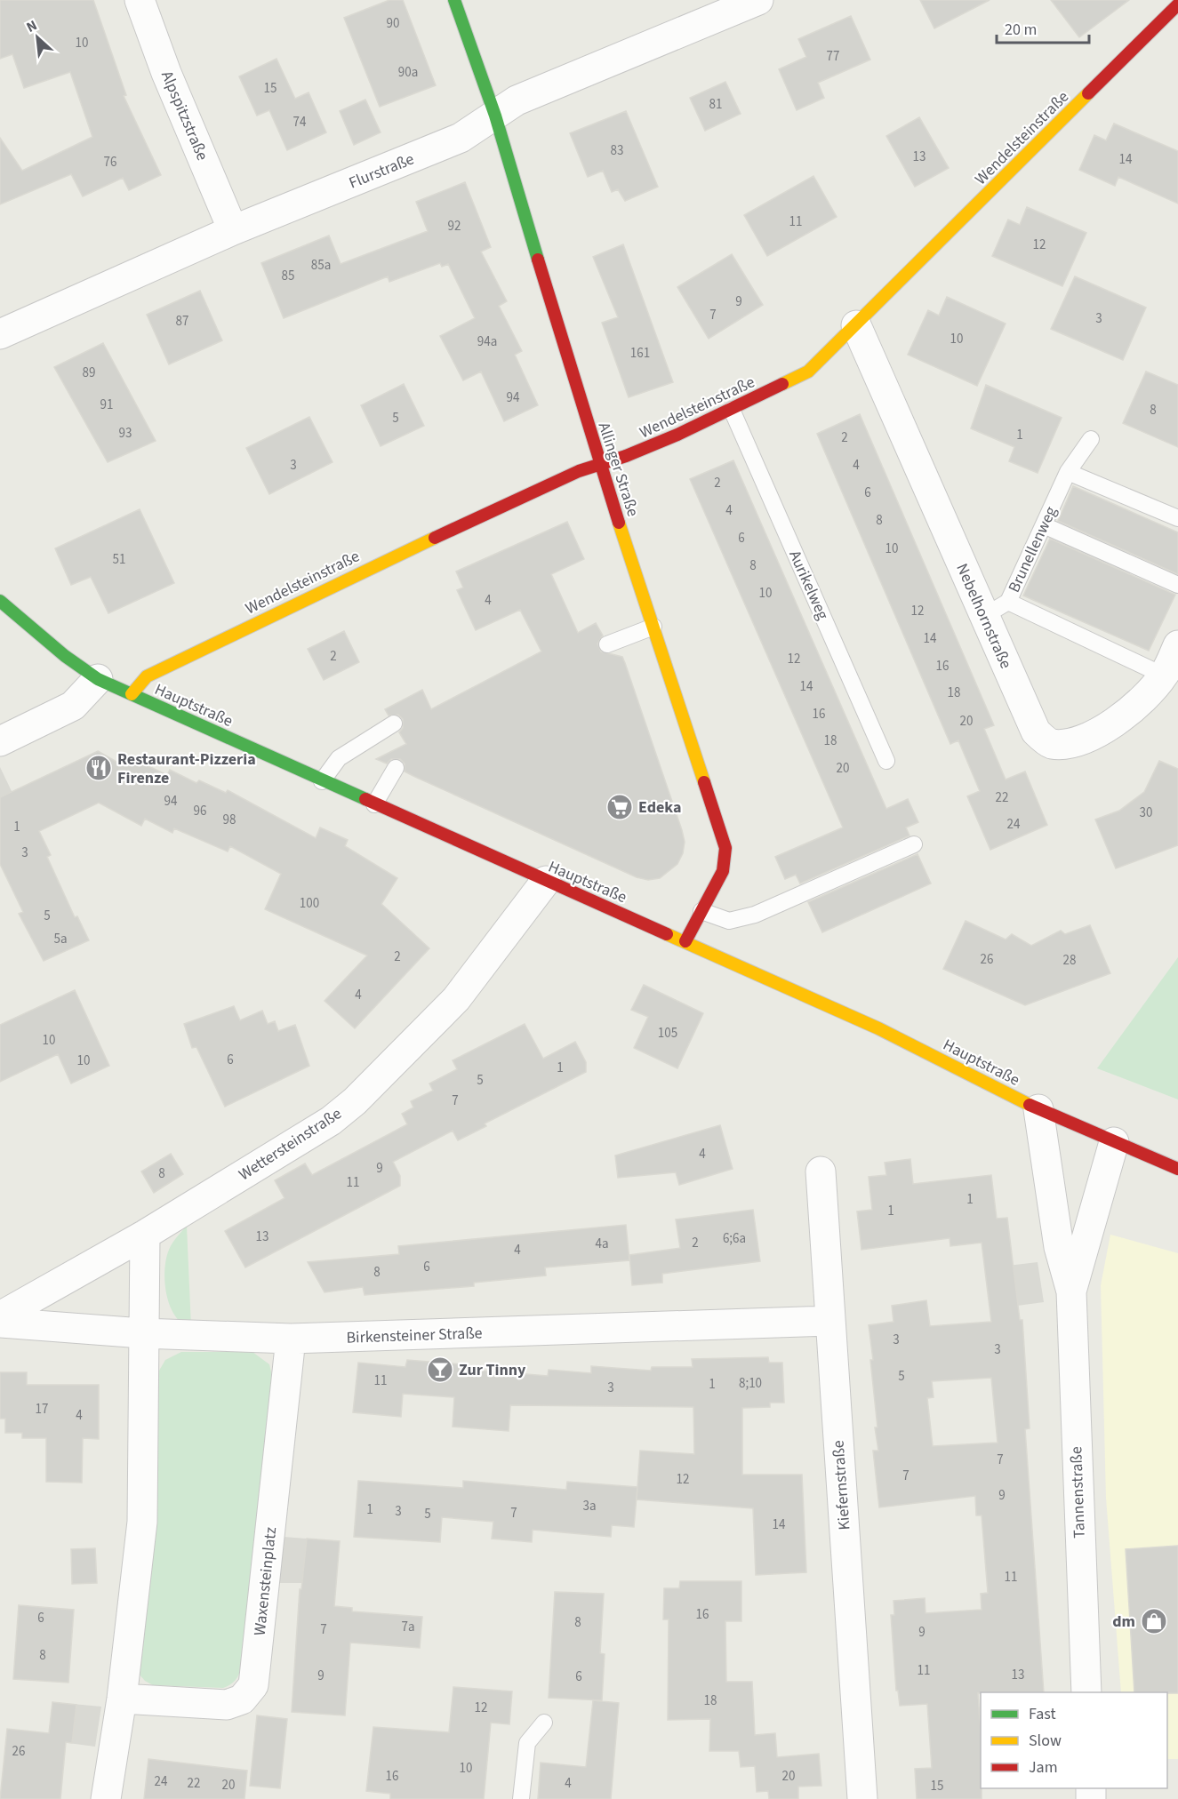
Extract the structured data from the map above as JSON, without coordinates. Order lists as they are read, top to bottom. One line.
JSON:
{"streets":{"street":["Alpspitzstraße","Wendelsteinstraße","Flurstraße","Allinger Straße","Nebelhornstraße","Hauptstraße","Wettersteinstraße","Birkensteiner Straße","Kiefernstraße","Tannenstraße","Waxensteinplatz"],"lane":["Brunellenweg","Aurikelweg"]},"crossings":[["Alpspitzstraße","Flurstraße"],["Wendelsteinstraße","Allinger Straße"],["Wendelsteinstraße","Aurikelweg"],["Wendelsteinstraße","Nebelhornstraße"],["Wendelsteinstraße","Hauptstraße"],["Flurstraße","Allinger Straße"],["Allinger Straße","Hauptstraße"],["Brunellenweg","Nebelhornstraße"],["Hauptstraße","Wettersteinstraße"],["Hauptstraße","Tannenstraße"],["Birkensteiner Straße","Kiefernstraße"],["Birkensteiner Straße","Waxensteinplatz"]],"places":{"restaurant":["Restaurant-Pizzeria Firenze"],"supermarket":["Edeka"],"bar":["Zur Tinny"],"shop":["dm"]},"house_numbers":["90","10","77","90a","15","81","74","83","13","14","76","11","92","12","85a","85","9","7","3","87","10","94a","161","89","94","91","8","5","93","1","2","3","4","2","6","4","8","6","10","51","8","10","4","12","14","2","12","16","14","18","16","20","18","20","22","94","96","30","98","24","1","3","100","5","5a","2","26","28","4","105","10","6","10","1","5","7","4","9","8","11","1","1","13","6;6a","2","4a","4","6","8","3","3","5","11","8;10","1","3","17","4","7","7","12","9","3a","1","3","7","5","14","11","16","6","8","7a","7","9","8","11","13","9","6","18","12","26","10","16","20","24","22","4","20","15"],"legend":["Fast","Slow","Jam"],"scale_bar":"20 m","north":"top left"}
